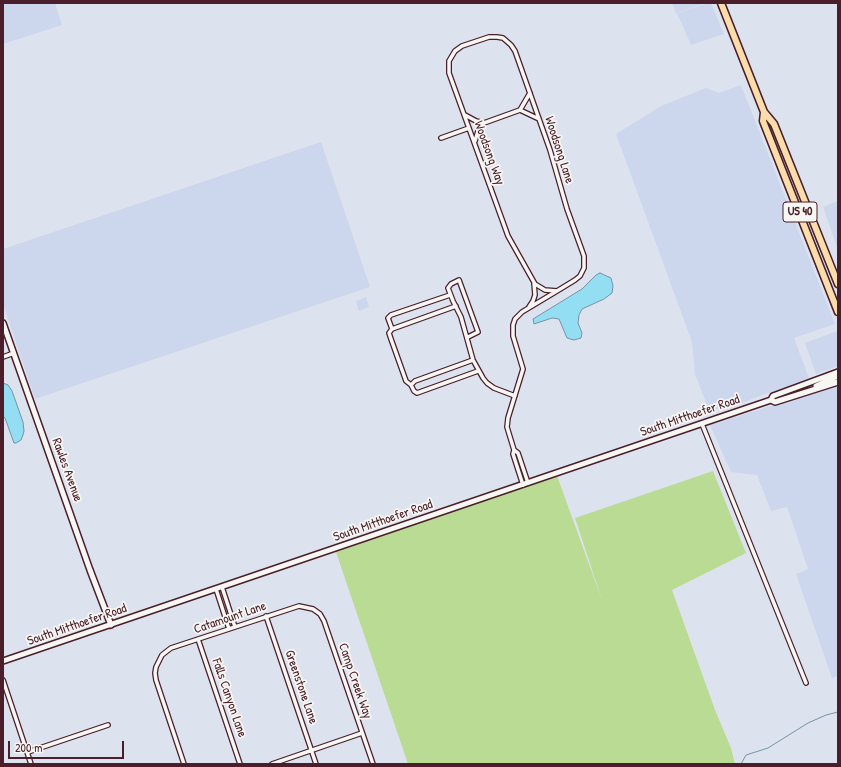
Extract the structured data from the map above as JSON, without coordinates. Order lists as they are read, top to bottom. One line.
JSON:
{"streets":{"main road":["US 40","South Mitthoefer Road","Rawles Avenue"],"street":["Woodsong Lane","Woodsong Way","Catamount Lane","Camp Creek Way","Greenstone Lane","Falls Canyon Lane"]},"crossings":[["Woodsong Lane","Woodsong Way"],["South Mitthoefer Road","Rawles Avenue"],["Catamount Lane","Camp Creek Way"],["Catamount Lane","Greenstone Lane"],["Catamount Lane","Falls Canyon Lane"]],"scale_bar":"200 m"}
